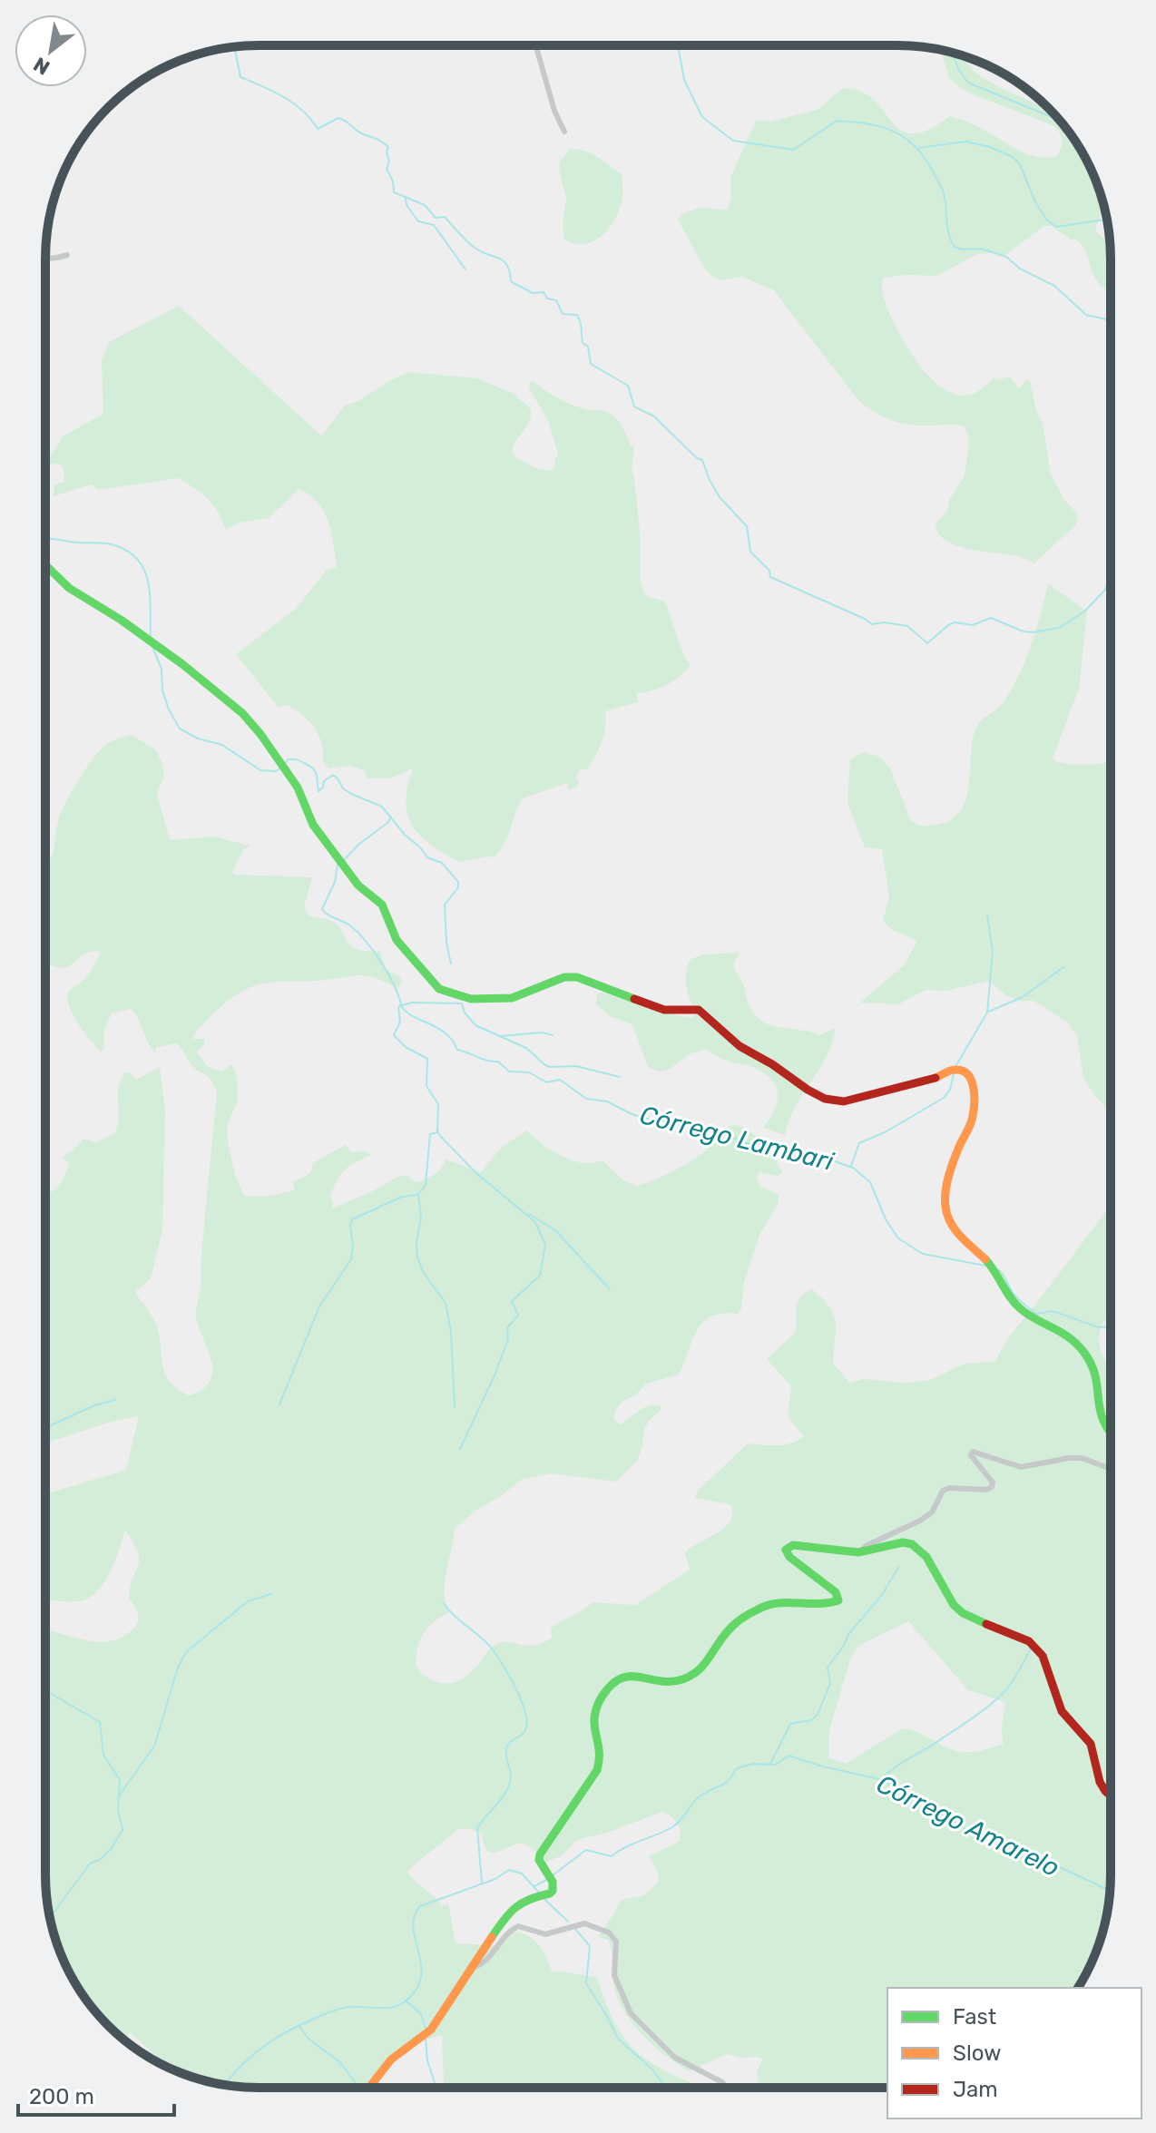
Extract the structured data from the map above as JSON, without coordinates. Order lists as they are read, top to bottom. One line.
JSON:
{"water":["Córrego Lambari","Córrego Amarelo"],"legend":["Fast","Slow","Jam"],"scale_bar":"200 m","north":"bottom left"}
